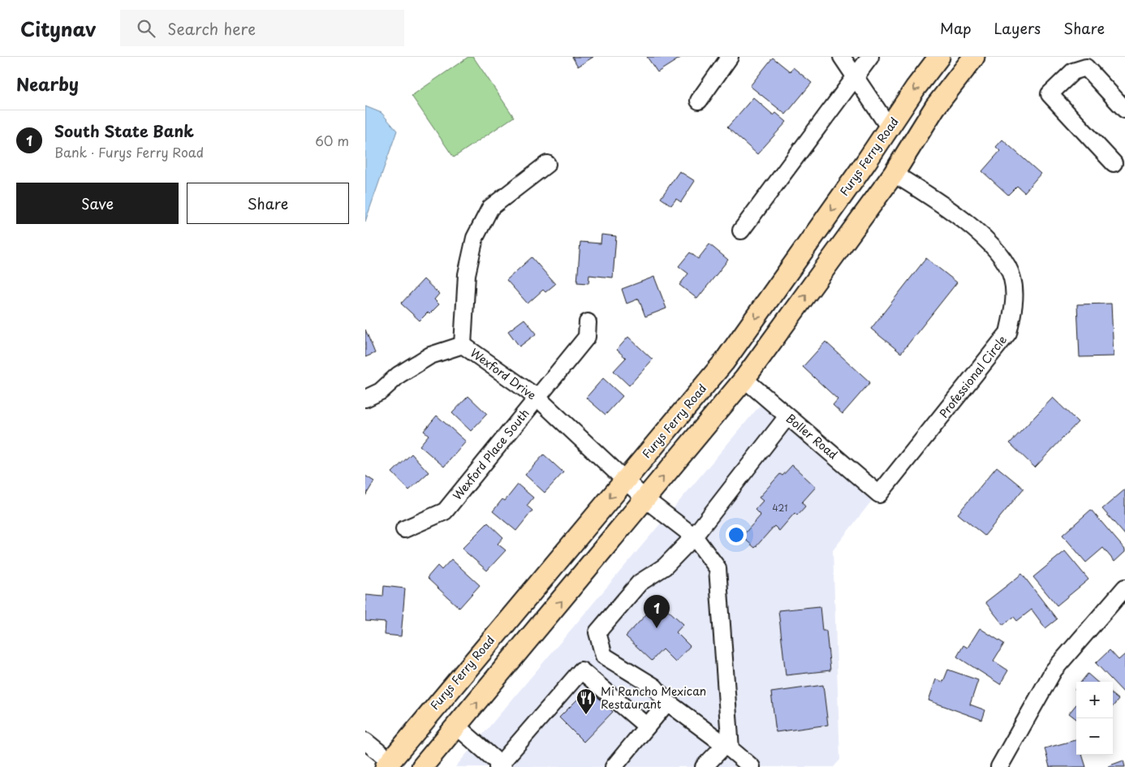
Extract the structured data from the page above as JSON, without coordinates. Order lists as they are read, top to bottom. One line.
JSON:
{"streets":{"main road":["Furys Ferry Road"],"street":["Wexford Drive","Professional Circle","Boller Road","Wexford Place South"]},"crossings":[["Furys Ferry Road","Wexford Drive"],["Wexford Drive","Wexford Place South"],["Professional Circle","Boller Road"]],"places":{"restaurant":["Mi Rancho Mexican Restaurant"]},"house_numbers":["421"],"page":{"header":"Citynav","search":"Search here","nav":["Map","Layers","Share"],"heading":"Nearby","list":[{"mark":"1","name":"South State Bank","note":"Bank · Furys Ferry Road","value":"60 m"}],"buttons":["Save","Share"],"pins":"1","map_buttons":["+","−"]}}
